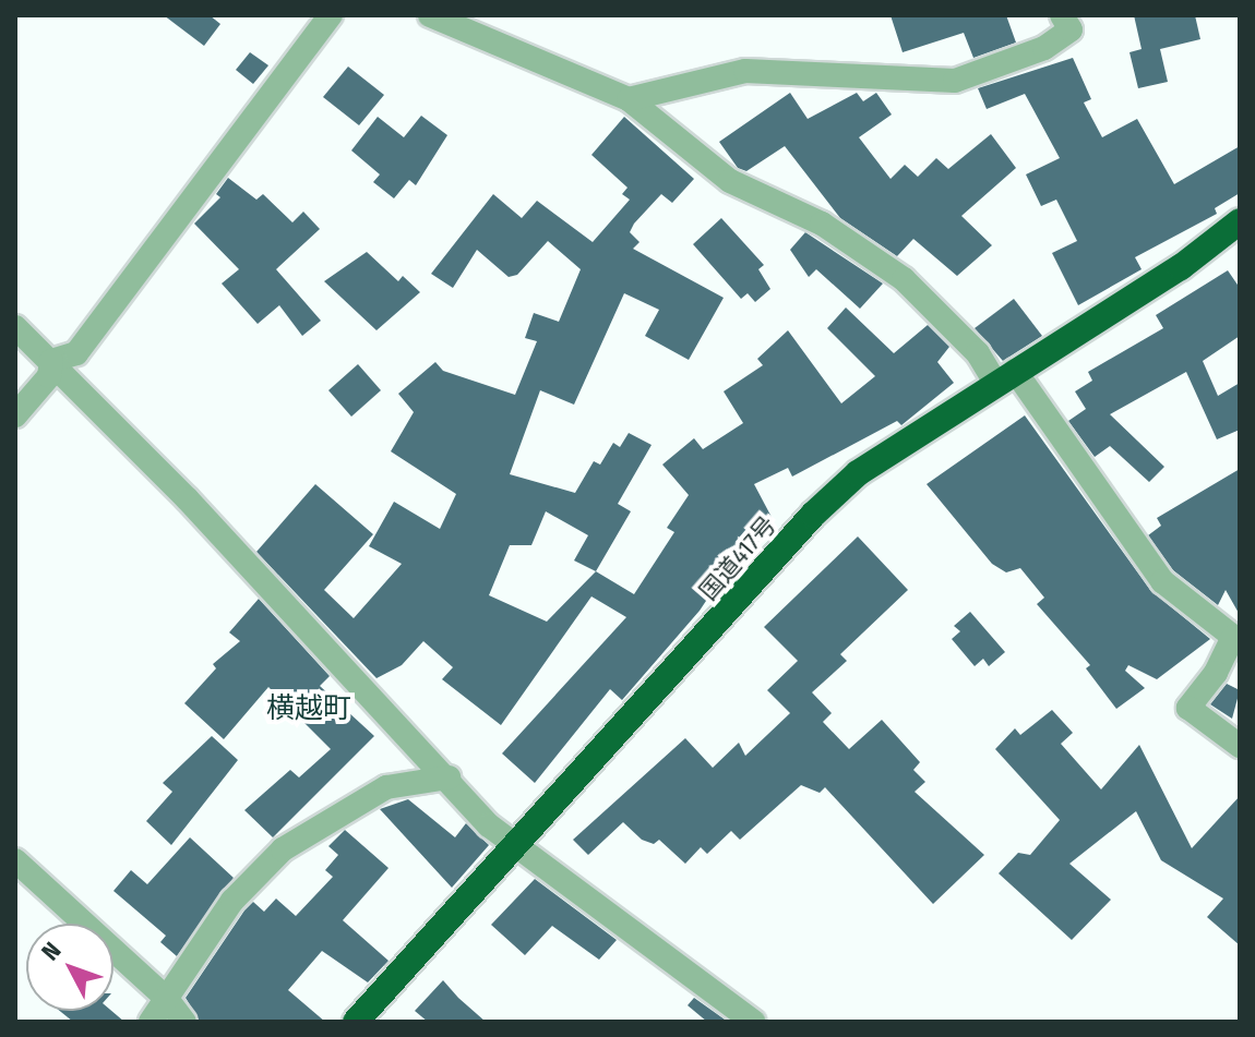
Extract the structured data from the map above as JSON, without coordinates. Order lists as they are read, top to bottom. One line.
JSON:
{"streets":{"highway":["国道417号"]},"districts":["横越町"],"north":"top left"}
